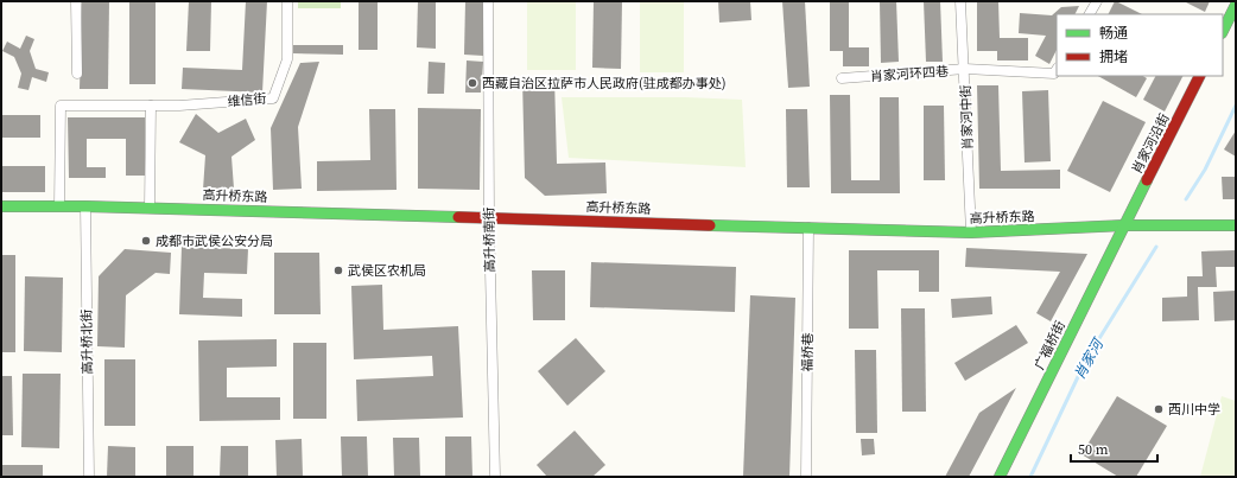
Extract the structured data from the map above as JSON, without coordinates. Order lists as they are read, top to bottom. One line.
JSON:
{"streets":{"street":["肖家河环四巷","维信街","肖家河中街","肖家河沿街","高升桥东路","高升桥南街","高升桥北街","广福桥街","福桥巷"]},"crossings":[["肖家河环四巷","肖家河中街"],["维信街","高升桥东路"],["肖家河中街","高升桥东路"],["肖家河沿街","高升桥东路"],["肖家河沿街","广福桥街"],["高升桥东路","高升桥南街"],["高升桥东路","高升桥北街"],["高升桥东路","广福桥街"],["高升桥东路","福桥巷"]],"water":["肖家河"],"places":["西藏自治区拉萨市人民政府(驻成都办事处)","成都市武侯公安分局","武侯区农机局","西川中学"],"legend":["畅通","拥堵"],"scale_bar":"50 m"}
